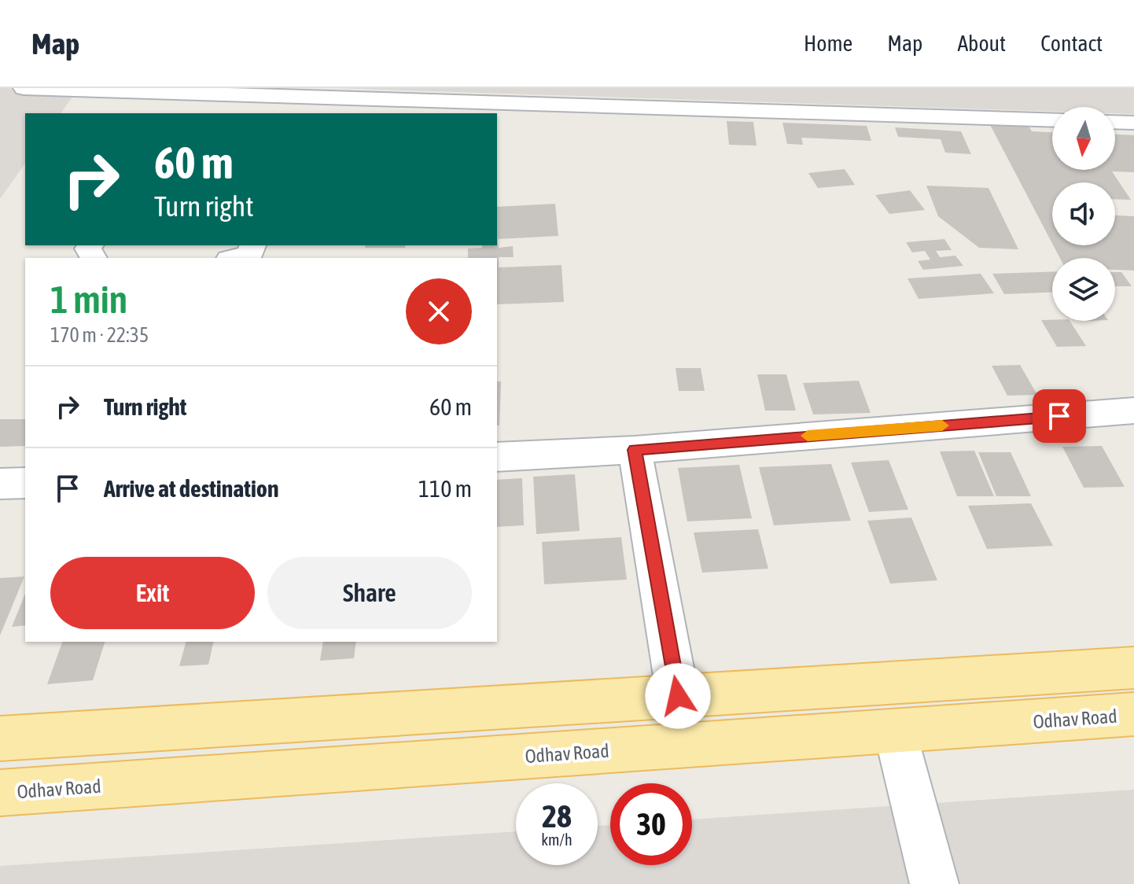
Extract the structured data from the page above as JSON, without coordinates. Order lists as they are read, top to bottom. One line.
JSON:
{"streets":{"main road":["Odhav Road"]},"north":"bottom","page":{"header":"Map","nav":["Home","Map","About","Contact"],"turn":["60 m","Turn right"],"heading":["1 min","170 m · 22:35"],"list":[{"name":"Turn right","value":"60 m"},{"name":"Arrive at destination","value":"110 m"}],"buttons":["Exit","Share"],"speed":"28 km/h","limit":"30"}}
